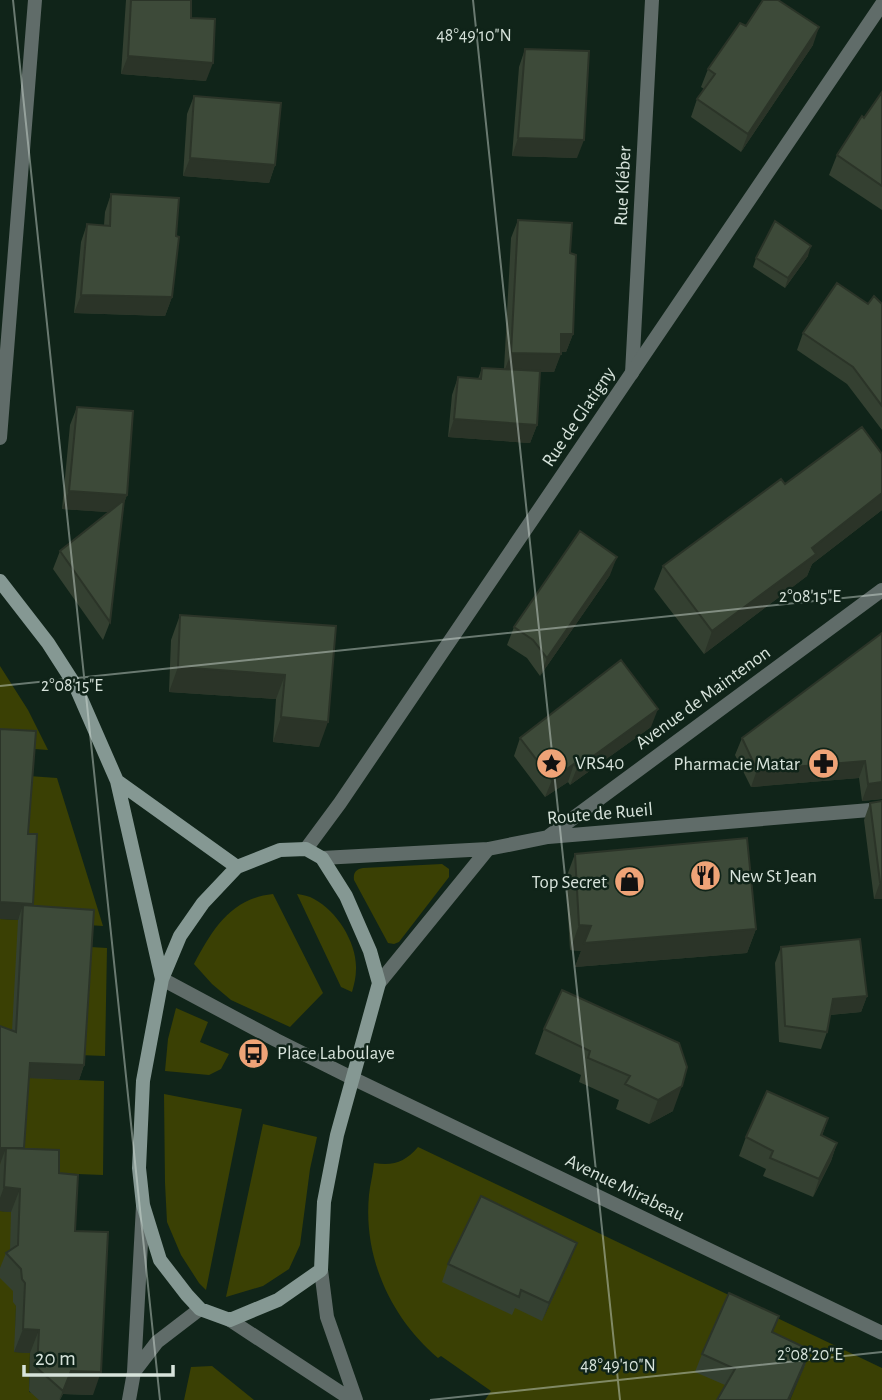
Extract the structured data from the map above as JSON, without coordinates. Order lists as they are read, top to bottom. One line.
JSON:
{"streets":{"street":["Rue Kléber","Rue de Glatigny","Avenue de Maintenon","Route de Rueil","Avenue Mirabeau"]},"crossings":[["Rue Kléber","Rue de Glatigny"],["Avenue de Maintenon","Route de Rueil"]],"places":{"place":["VRS40"],"pharmacy":["Pharmacie Matar"],"restaurant":["New St Jean"],"shop":["Top Secret"],"bus stop":["Place Laboulaye"]},"scale_bar":"20 m","coordinates":["48°49'10\"N","2°08'15\"E","2°08'20\"E"]}
